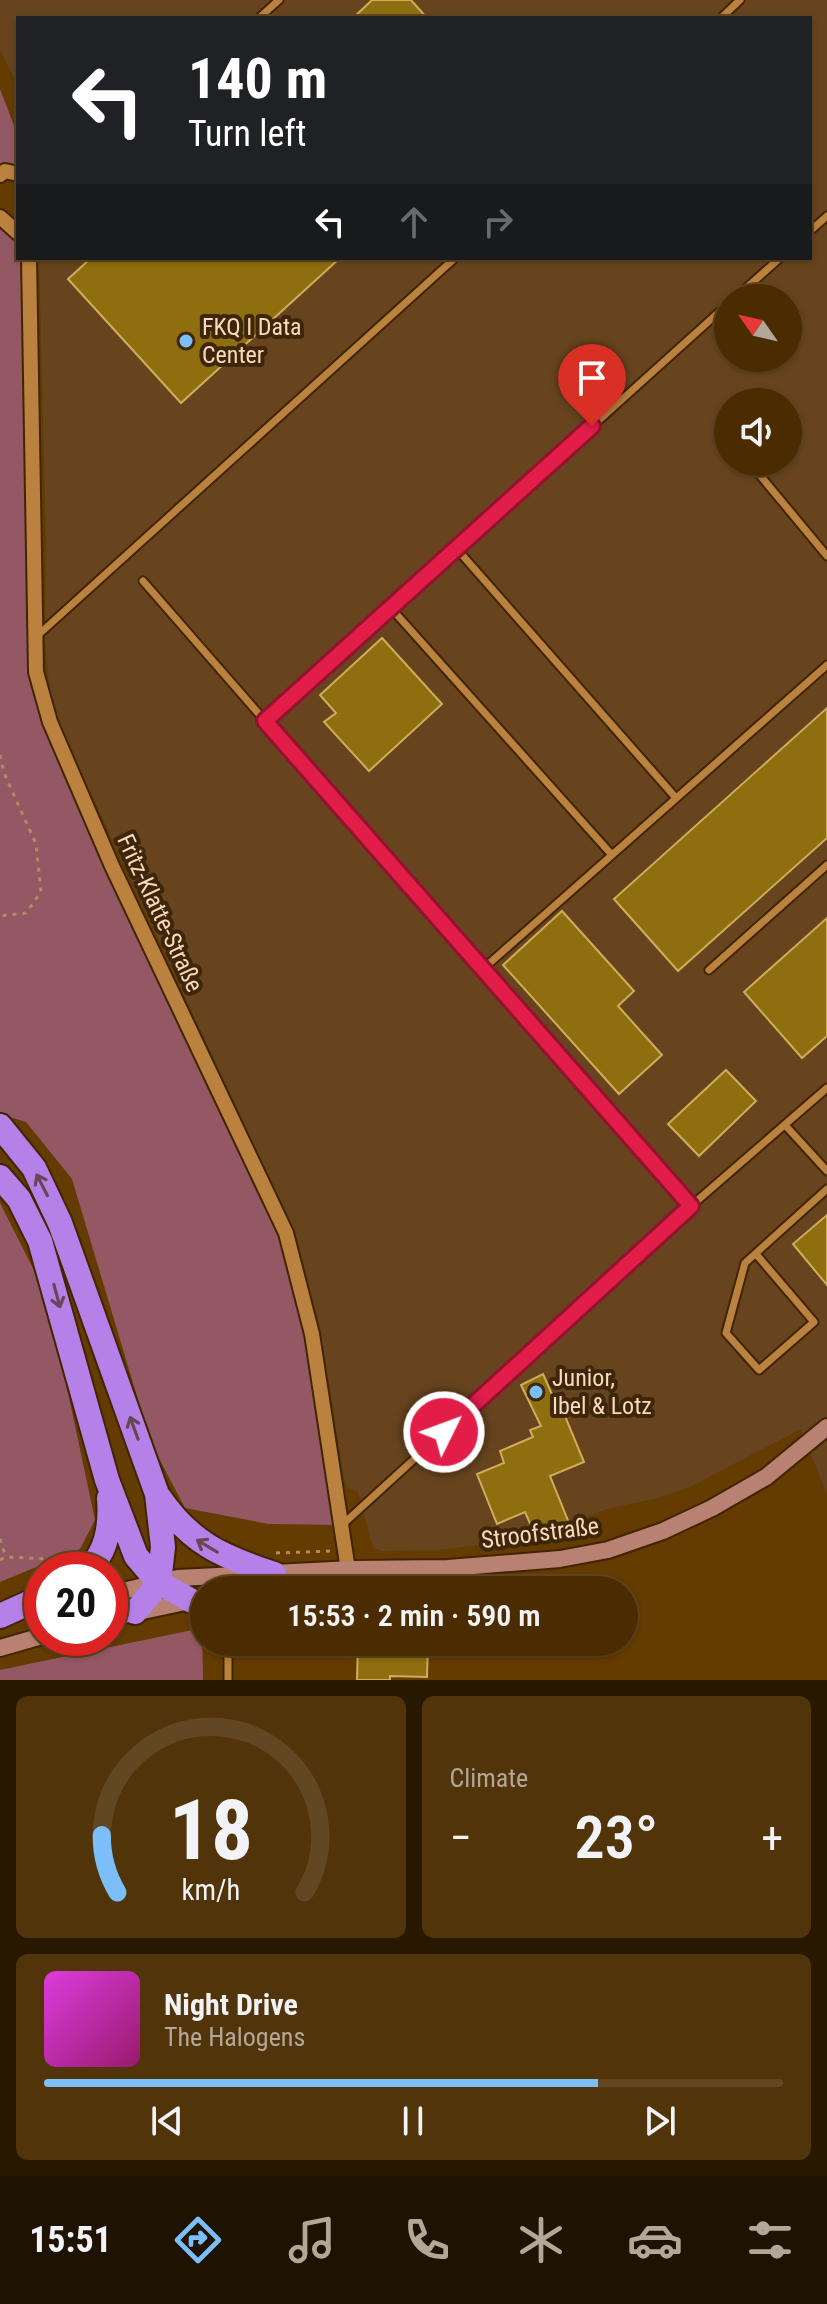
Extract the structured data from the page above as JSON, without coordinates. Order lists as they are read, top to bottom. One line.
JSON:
{"streets":{"street":["Fritz-Klatte-Straße","Stroofstraße"]},"crossings":[["Fritz-Klatte-Straße","Stroofstraße"]],"places":["FKQ I Data Center","Junior, Ibel & Lotz"],"north":"top left","page":{"turn":["140 m","Turn left"],"limit":"20","trip":"15:53 · 2 min · 590 m","tile":"Climate","heat":["−","23°","+"],"song":["Night Drive","The Halogens"],"tabs":"15:51","gauge":["18","km/h"]}}
